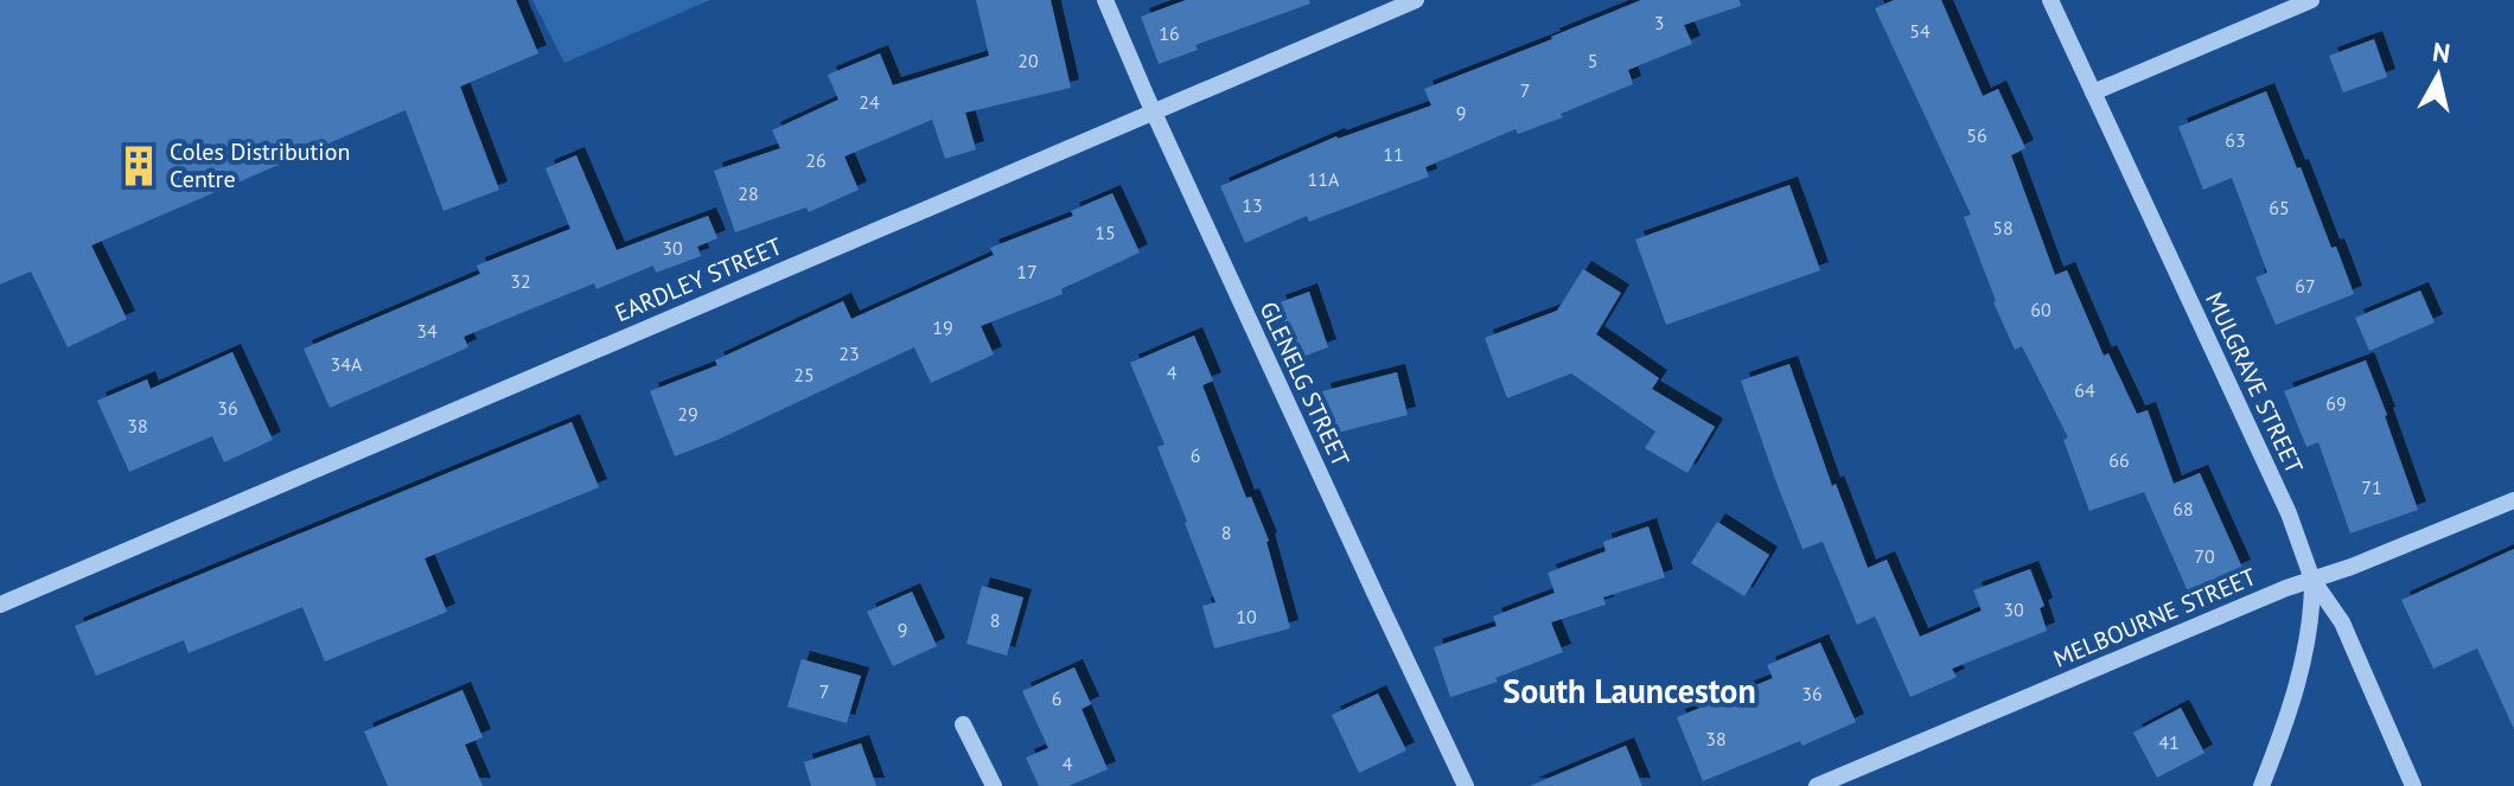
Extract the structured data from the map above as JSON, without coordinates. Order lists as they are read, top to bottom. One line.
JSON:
{"streets":{"street":["EARDLEY STREET","MULGRAVE STREET","GLENELG STREET","MELBOURNE STREET"]},"crossings":[["EARDLEY STREET","GLENELG STREET"],["MULGRAVE STREET","MELBOURNE STREET"]],"districts":["South Launceston"],"places":{"building":["Coles Distribution Centre"]},"house_numbers":["3","54","16","20","5","7","24","9","56","63","11","26","11A","28","13","65","58","15","30","17","32","67","60","19","34","23","34A","4","25","64","69","36","29","38","6","66","71","68","8","70","30","10","8","9","7","36","6","38","41","4"],"north":"top"}
